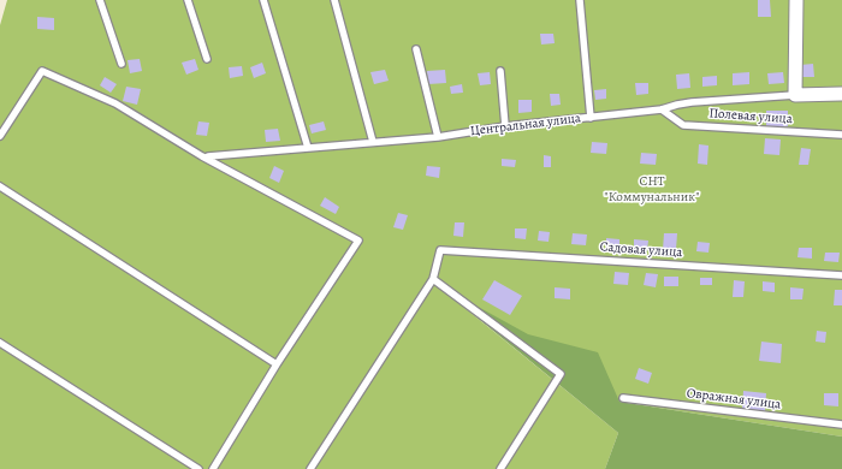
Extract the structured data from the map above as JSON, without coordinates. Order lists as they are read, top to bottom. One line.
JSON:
{"streets":{"street":["Центральная улица"],"lane":["Полевая улица","Садовая улица","Овражная улица"]},"crossings":[["Полевая улица","Центральная улица"]],"parks":["СНТ \"Коммунальник\""]}
